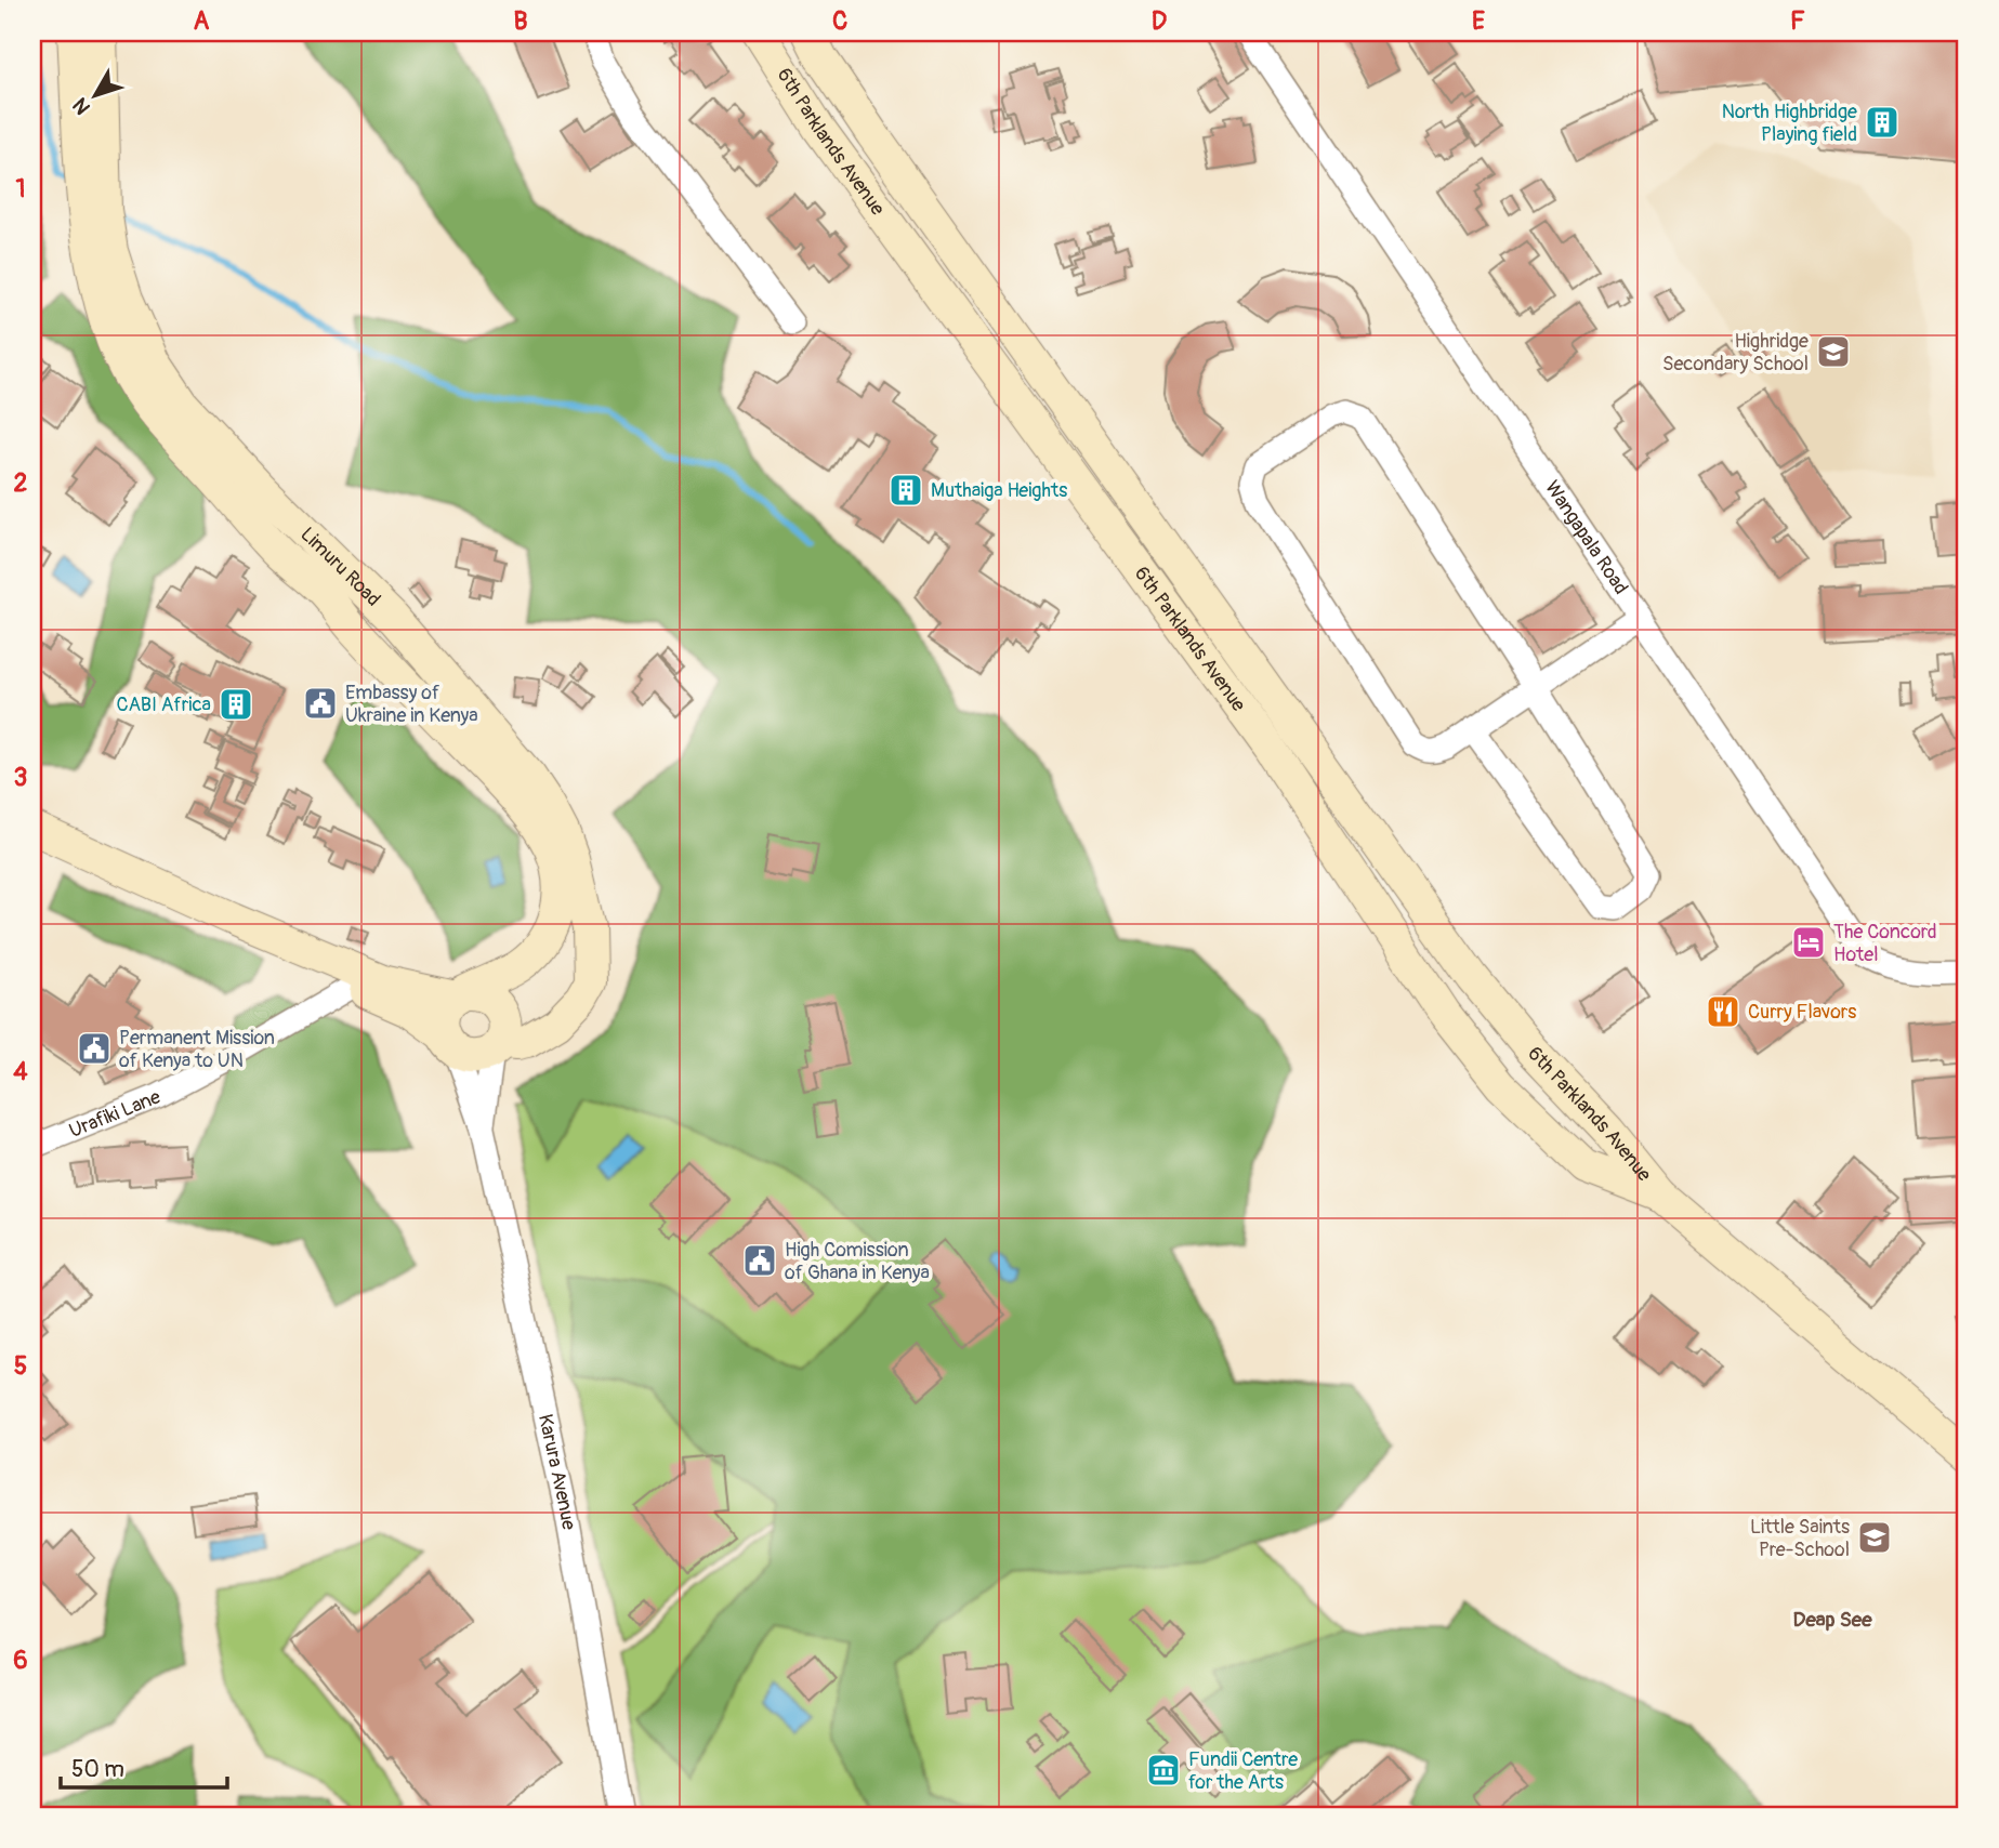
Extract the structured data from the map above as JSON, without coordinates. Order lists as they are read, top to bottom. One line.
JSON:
{"streets":{"main road":["6th Parklands Avenue","Limuru Road"],"street":["Wangapala Road","Urafiki Lane","Karura Avenue"]},"crossings":[["Limuru Road","Karura Avenue"]],"districts":["Deap See"],"places":{"building":["North Highbridge Playing field","Muthaiga Heights","CABI Africa"],"school or university":["Highridge Secondary School","Little Saints Pre-School"],"public building":["Embassy of Ukraine in Kenya","Permanent Mission of Kenya to UN","High Comission of Ghana in Kenya"],"hotel":["The Concord Hotel"],"restaurant":["Curry Flavors"],"museum":["Fundii Centre for the Arts"]},"scale_bar":"50 m","north":"bottom left","grid":{"columns":["A","B","C","D","E","F"],"rows":["1","2","3","4","5","6"]}}
